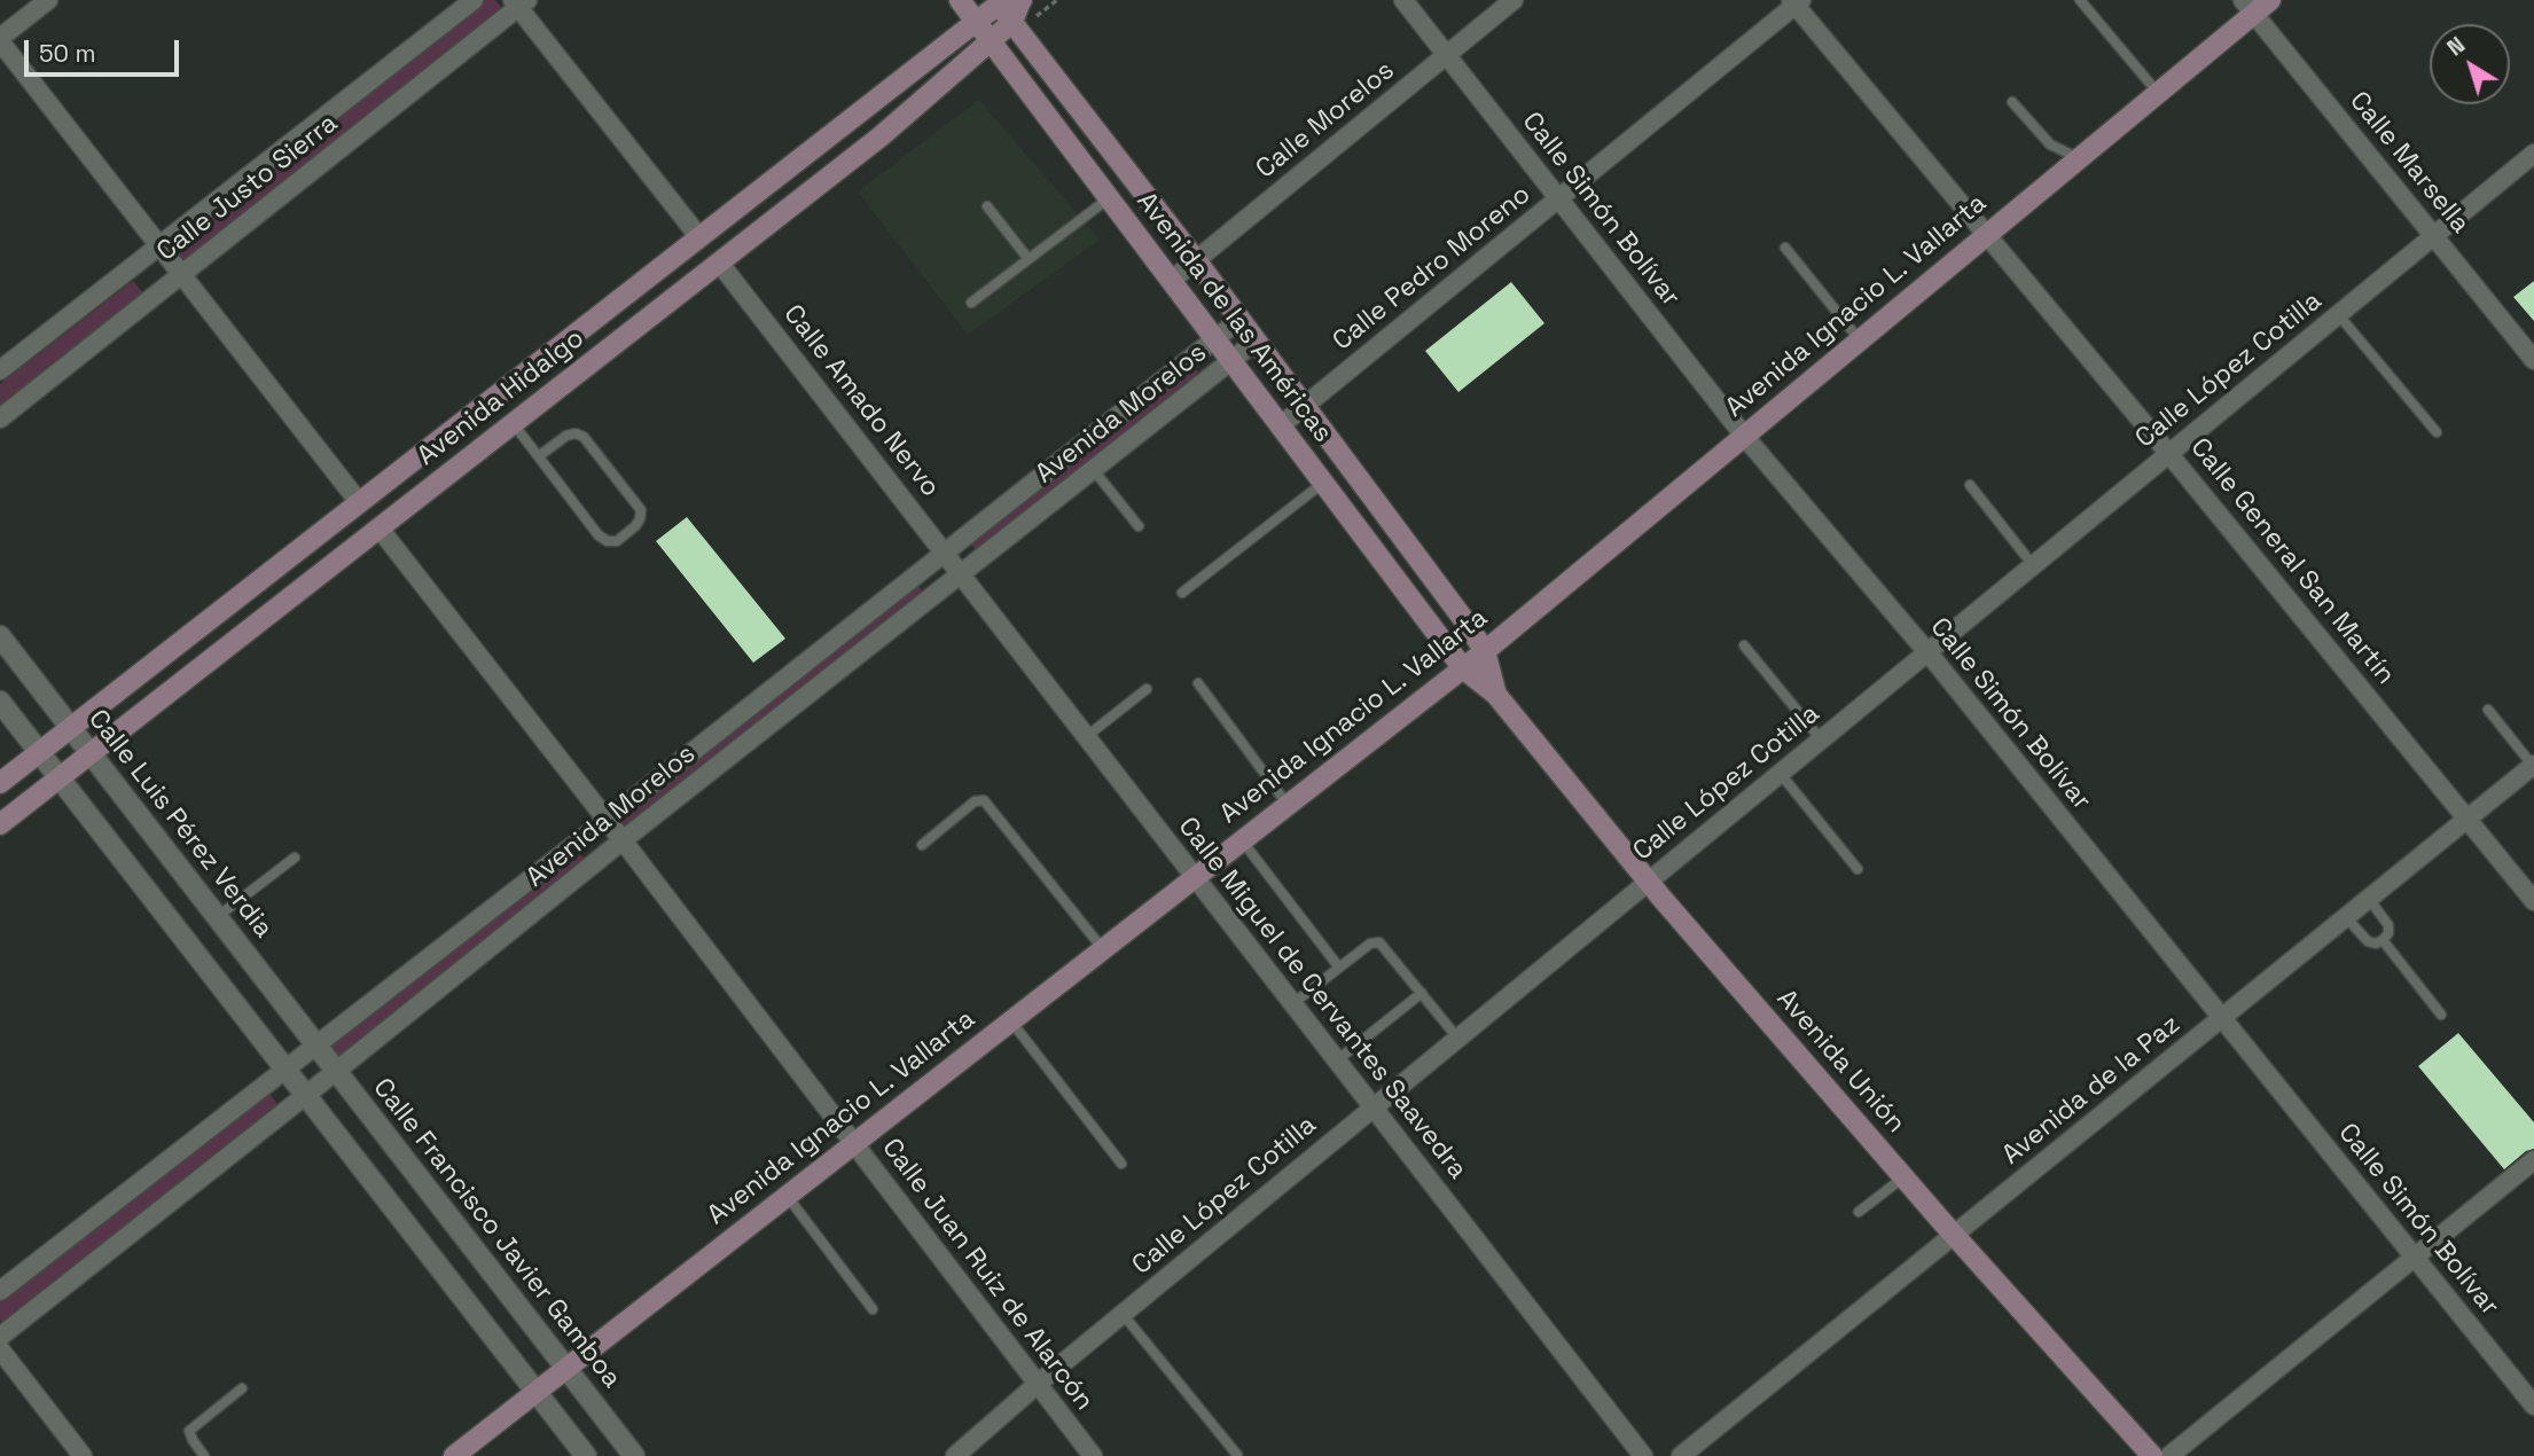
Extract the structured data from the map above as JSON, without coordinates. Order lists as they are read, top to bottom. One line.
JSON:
{"streets":{"main road":["Avenida Ignacio L. Vallarta","Avenida de las Américas","Avenida Hidalgo","Avenida Unión"],"street":["Calle Morelos","Calle Marsella","Calle Justo Sierra","Calle Simón Bolívar","Calle Pedro Moreno","Calle López Cotilla","Calle Amado Nervo","Avenida Morelos","Calle General San Martín","Calle Luis Pérez Verdia","Calle Miguel de Cervantes Saavedra","Avenida de la Paz","Calle Francisco Javier Gamboa","Calle Juan Ruiz de Alarcón"]},"crossings":[["Calle Morelos","Calle Simón Bolívar"],["Calle Morelos","Avenida de las Américas"],["Calle Marsella","Avenida Ignacio L. Vallarta"],["Calle Marsella","Calle López Cotilla"],["Calle Simón Bolívar","Calle Pedro Moreno"],["Calle Simón Bolívar","Avenida Ignacio L. Vallarta"],["Calle Simón Bolívar","Calle López Cotilla"],["Calle Simón Bolívar","Avenida de la Paz"],["Calle Pedro Moreno","Avenida de las Américas"],["Calle Pedro Moreno","Calle General San Martín"],["Avenida Ignacio L. Vallarta","Avenida de las Américas"],["Avenida Ignacio L. Vallarta","Calle General San Martín"],["Avenida Ignacio L. Vallarta","Calle Miguel de Cervantes Saavedra"],["Avenida Ignacio L. Vallarta","Avenida Unión"],["Avenida Ignacio L. Vallarta","Calle Francisco Javier Gamboa"],["Avenida Ignacio L. Vallarta","Calle Juan Ruiz de Alarcón"],["Avenida de las Américas","Avenida Hidalgo"],["Avenida de las Américas","Avenida Morelos"],["Avenida de las Américas","Avenida Unión"],["Calle López Cotilla","Calle General San Martín"],["Calle López Cotilla","Calle Miguel de Cervantes Saavedra"],["Calle López Cotilla","Avenida Unión"],["Calle López Cotilla","Calle Juan Ruiz de Alarcón"],["Avenida Hidalgo","Calle Amado Nervo"],["Avenida Hidalgo","Calle Luis Pérez Verdia"],["Avenida Hidalgo","Calle Juan Ruiz de Alarcón"],["Calle Amado Nervo","Avenida Morelos"],["Calle Amado Nervo","Calle Miguel de Cervantes Saavedra"],["Avenida Morelos","Calle Luis Pérez Verdia"],["Avenida Morelos","Calle Miguel de Cervantes Saavedra"],["Avenida Morelos","Calle Francisco Javier Gamboa"],["Avenida Morelos","Calle Juan Ruiz de Alarcón"],["Calle General San Martín","Avenida de la Paz"],["Calle Luis Pérez Verdia","Calle Francisco Javier Gamboa"],["Avenida Unión","Avenida de la Paz"]],"scale_bar":"50 m","north":"top left"}
